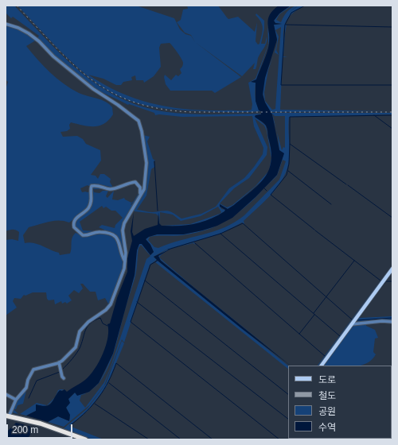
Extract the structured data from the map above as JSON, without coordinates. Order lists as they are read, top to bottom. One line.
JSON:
{"legend":["도로","철도","공원","수역"],"scale_bar":"200 m"}
